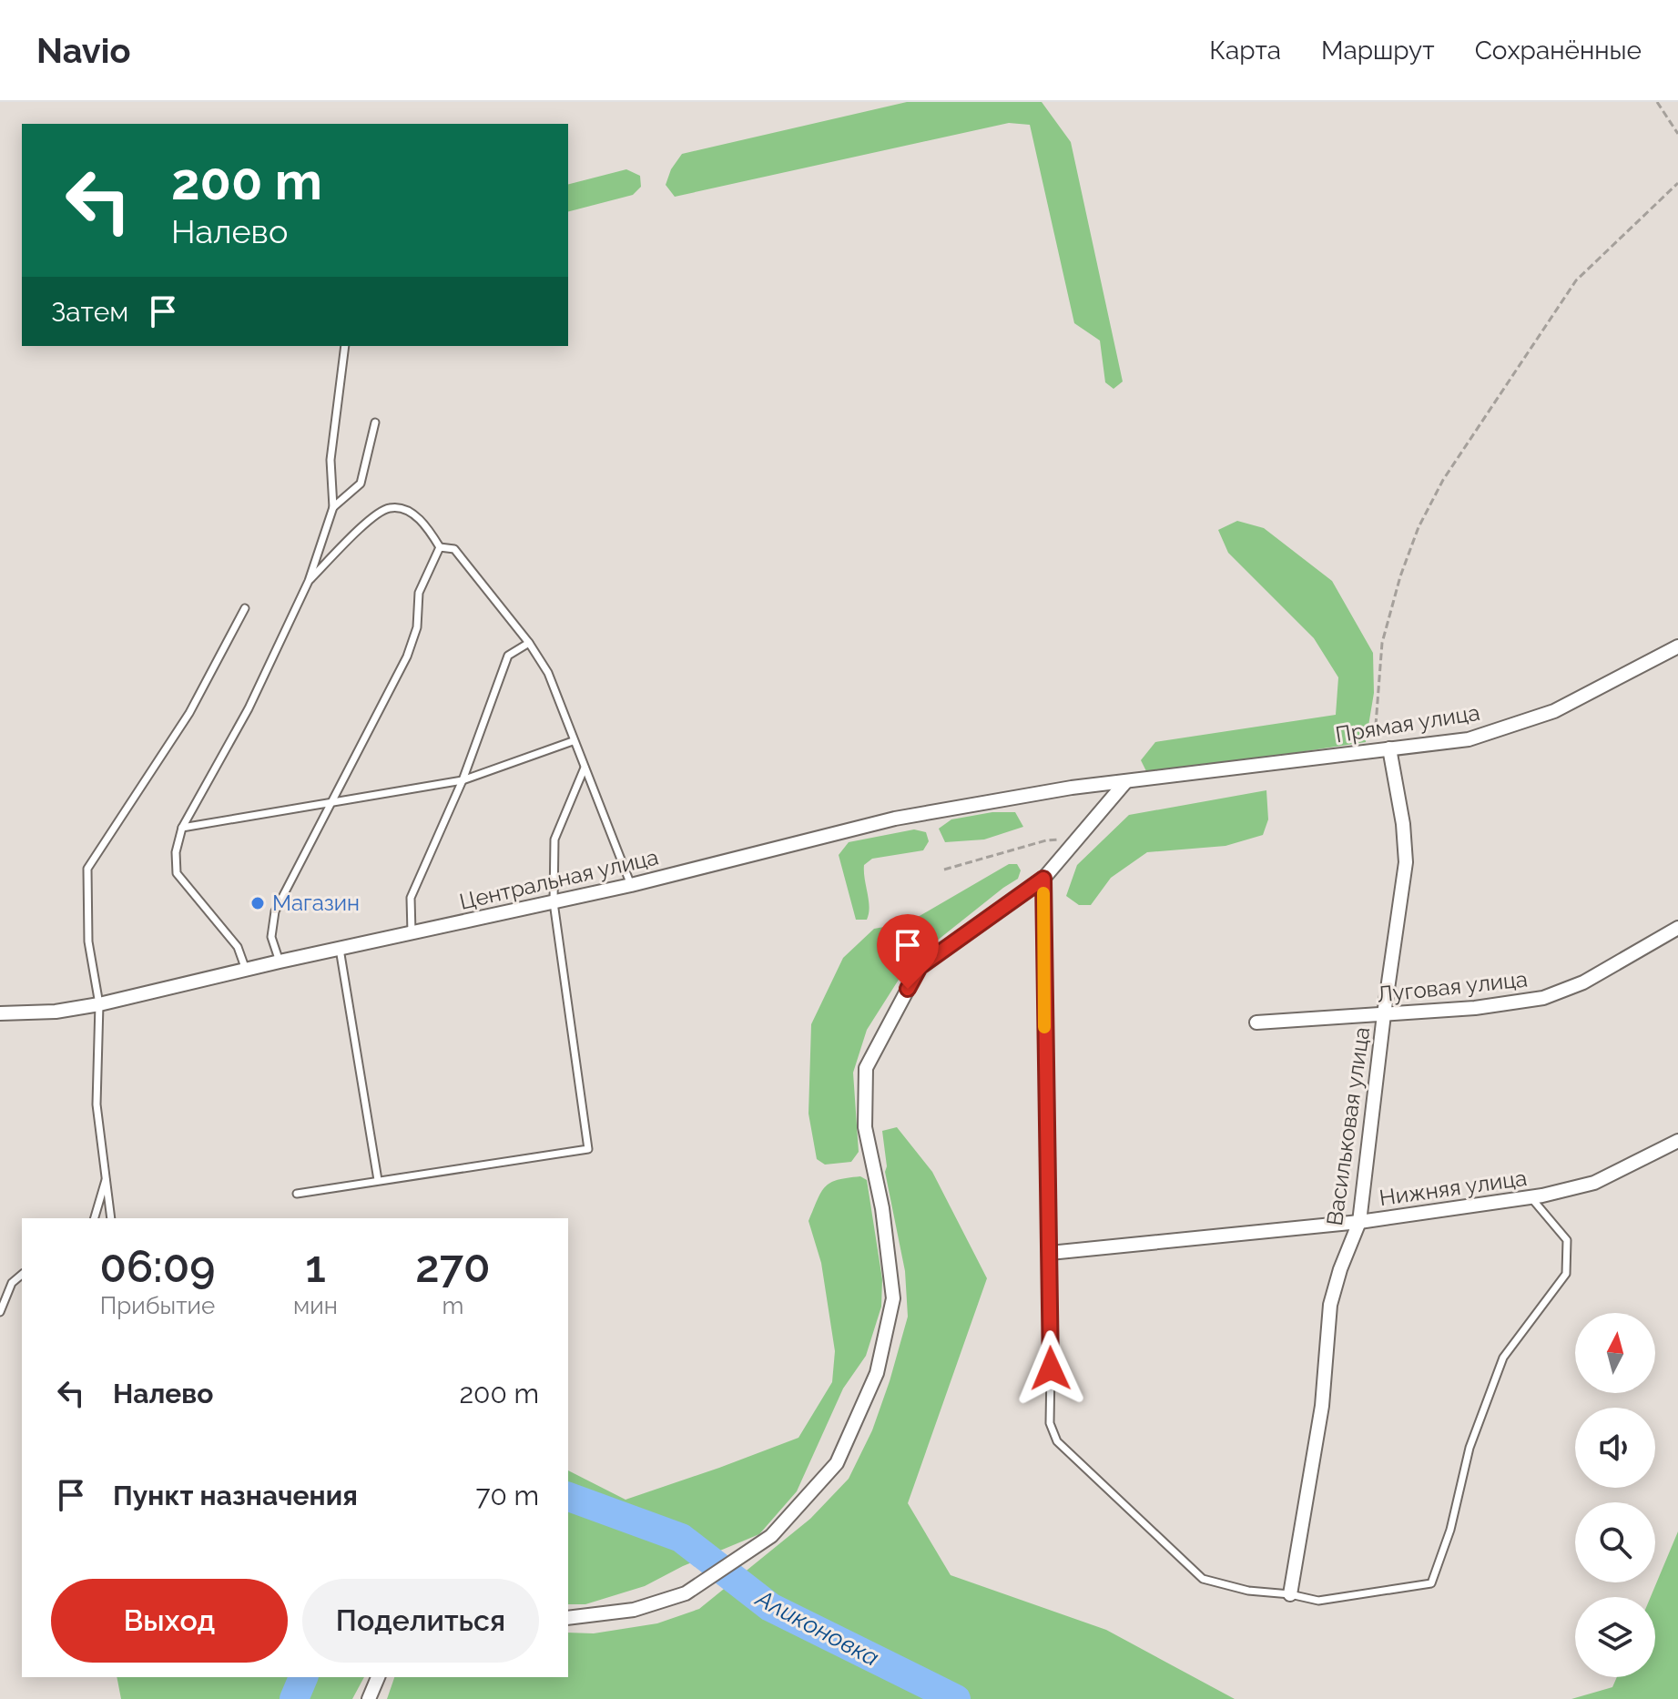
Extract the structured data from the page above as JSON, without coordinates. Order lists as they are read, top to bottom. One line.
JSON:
{"streets":{"street":["Прямая улица","Центральная улица","Луговая улица","Васильковая улица","Нижняя улица"]},"crossings":[["Прямая улица","Центральная улица"],["Прямая улица","Васильковая улица"],["Луговая улица","Васильковая улица"],["Васильковая улица","Нижняя улица"]],"water":["Аликоновка"],"places":["Магазин"],"north":"top","page":{"header":"Navio","nav":["Карта","Маршрут","Сохранённые"],"turn":["200 m","Налево"],"then":"Затем","eta":["06:09","Прибытие","1","мин","270","m"],"list":[{"name":"Налево","value":"200 m"},{"name":"Пункт назначения","value":"70 m"}],"buttons":["Выход","Поделиться"]}}
